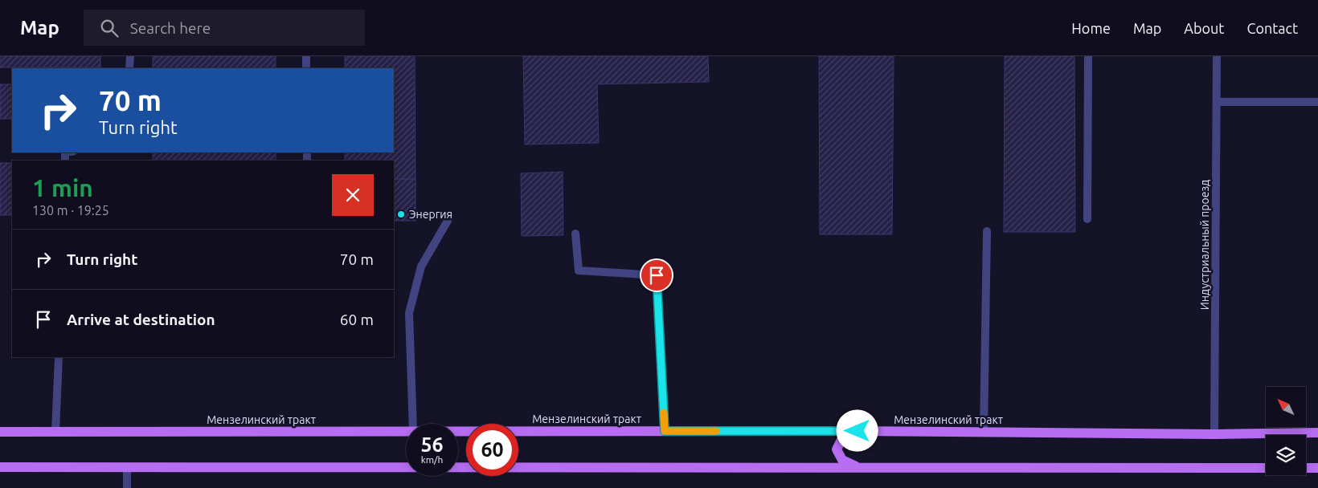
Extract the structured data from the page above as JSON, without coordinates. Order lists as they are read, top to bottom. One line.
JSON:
{"streets":{"main road":["Мензелинский тракт"],"street":["Индустриальный проезд"]},"crossings":[["Индустриальный проезд","Мензелинский тракт"]],"places":["Энергия"],"north":"top left","page":{"header":"Map","search":"Search here","nav":["Home","Map","About","Contact"],"turn":["70 m","Turn right"],"heading":["1 min","130 m · 19:25"],"list":[{"name":"Turn right","value":"70 m"},{"name":"Arrive at destination","value":"60 m"}],"speed":"56 km/h","limit":"60"}}
